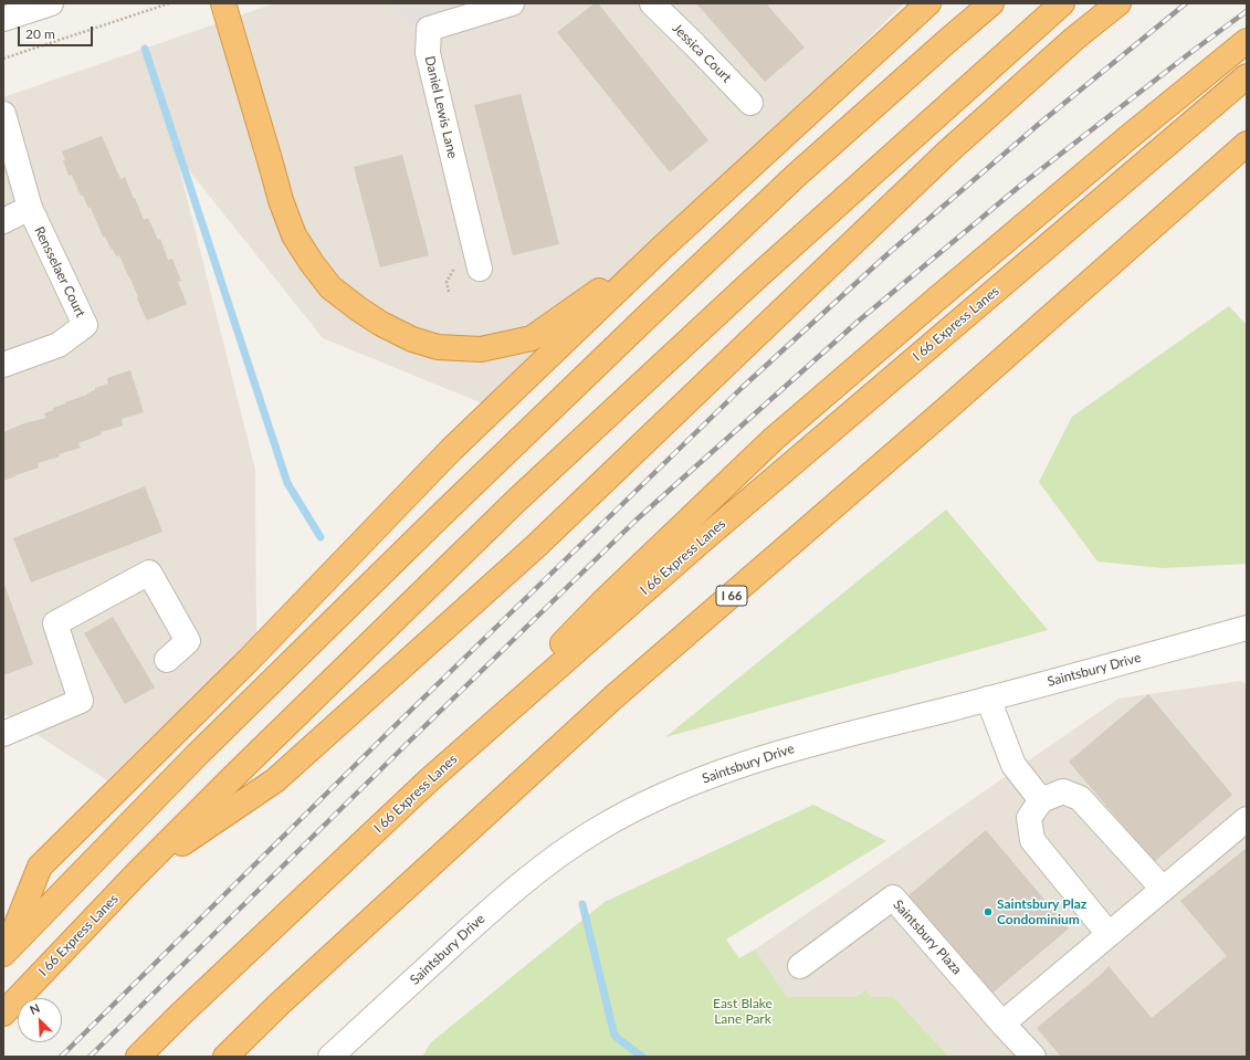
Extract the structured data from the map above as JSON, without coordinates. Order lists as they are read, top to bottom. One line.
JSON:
{"streets":{"highway":["I 66 Express Lanes","I 66"],"street":["Jessica Court","Daniel Lewis Lane","Rensselaer Court","Saintsbury Drive","Saintsbury Plaza"]},"parks":["East Blake Lane Park"],"places":["Saintsbury Plaz Condominium"],"scale_bar":"20 m","north":"top left"}
